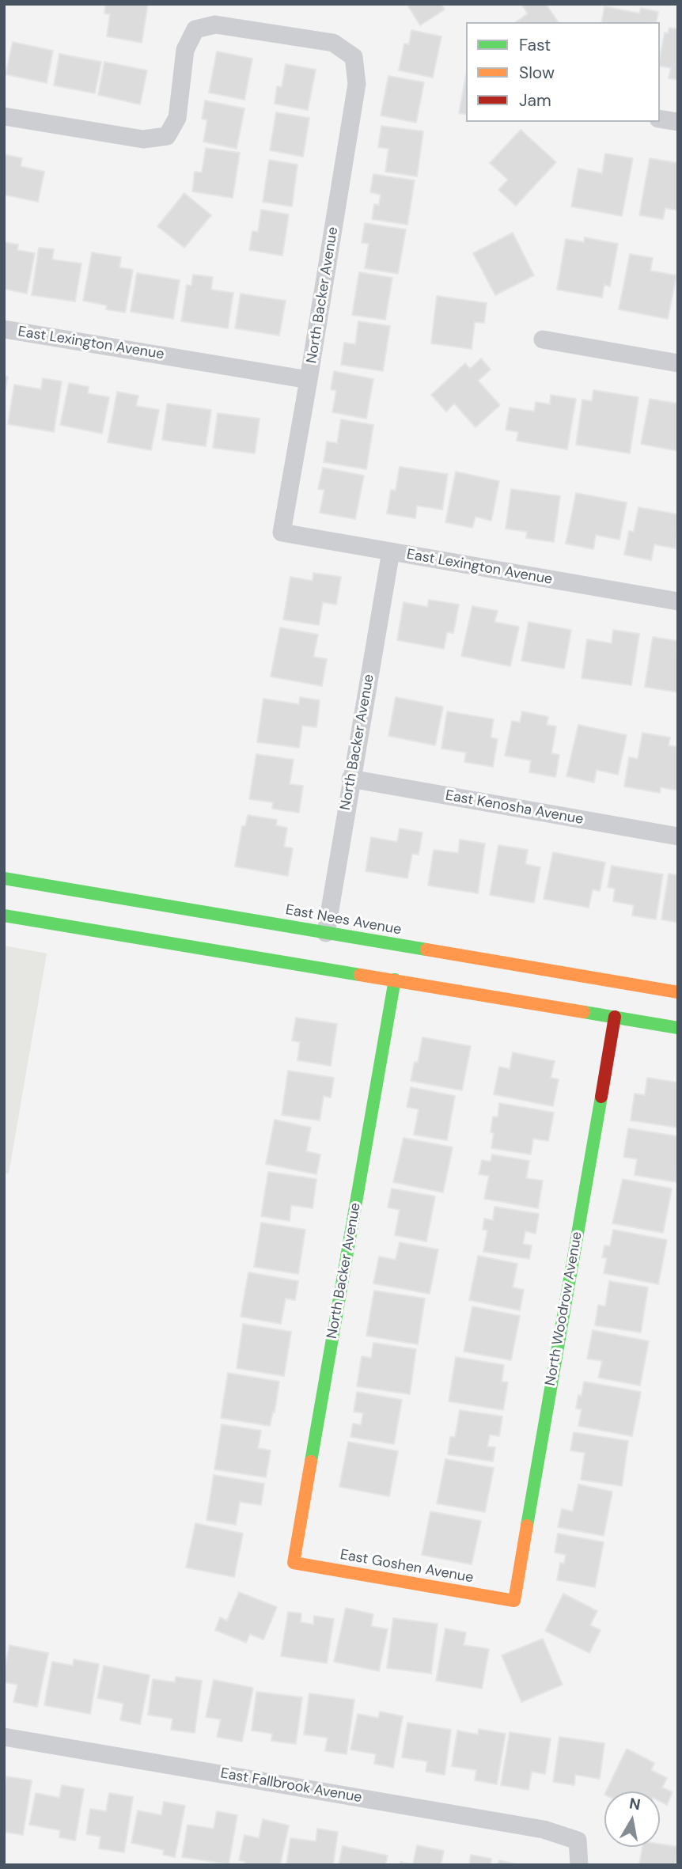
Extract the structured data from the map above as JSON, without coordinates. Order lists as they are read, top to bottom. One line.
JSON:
{"streets":{"main road":["North Backer Avenue","East Nees Avenue","North Woodrow Avenue","East Goshen Avenue"],"street":["East Lexington Avenue","East Kenosha Avenue","East Fallbrook Avenue"]},"crossings":[["North Backer Avenue","East Lexington Avenue"],["North Backer Avenue","East Kenosha Avenue"],["North Backer Avenue","East Nees Avenue"],["North Backer Avenue","East Goshen Avenue"],["North Woodrow Avenue","East Goshen Avenue"]],"legend":["Fast","Slow","Jam"],"north":"top"}
